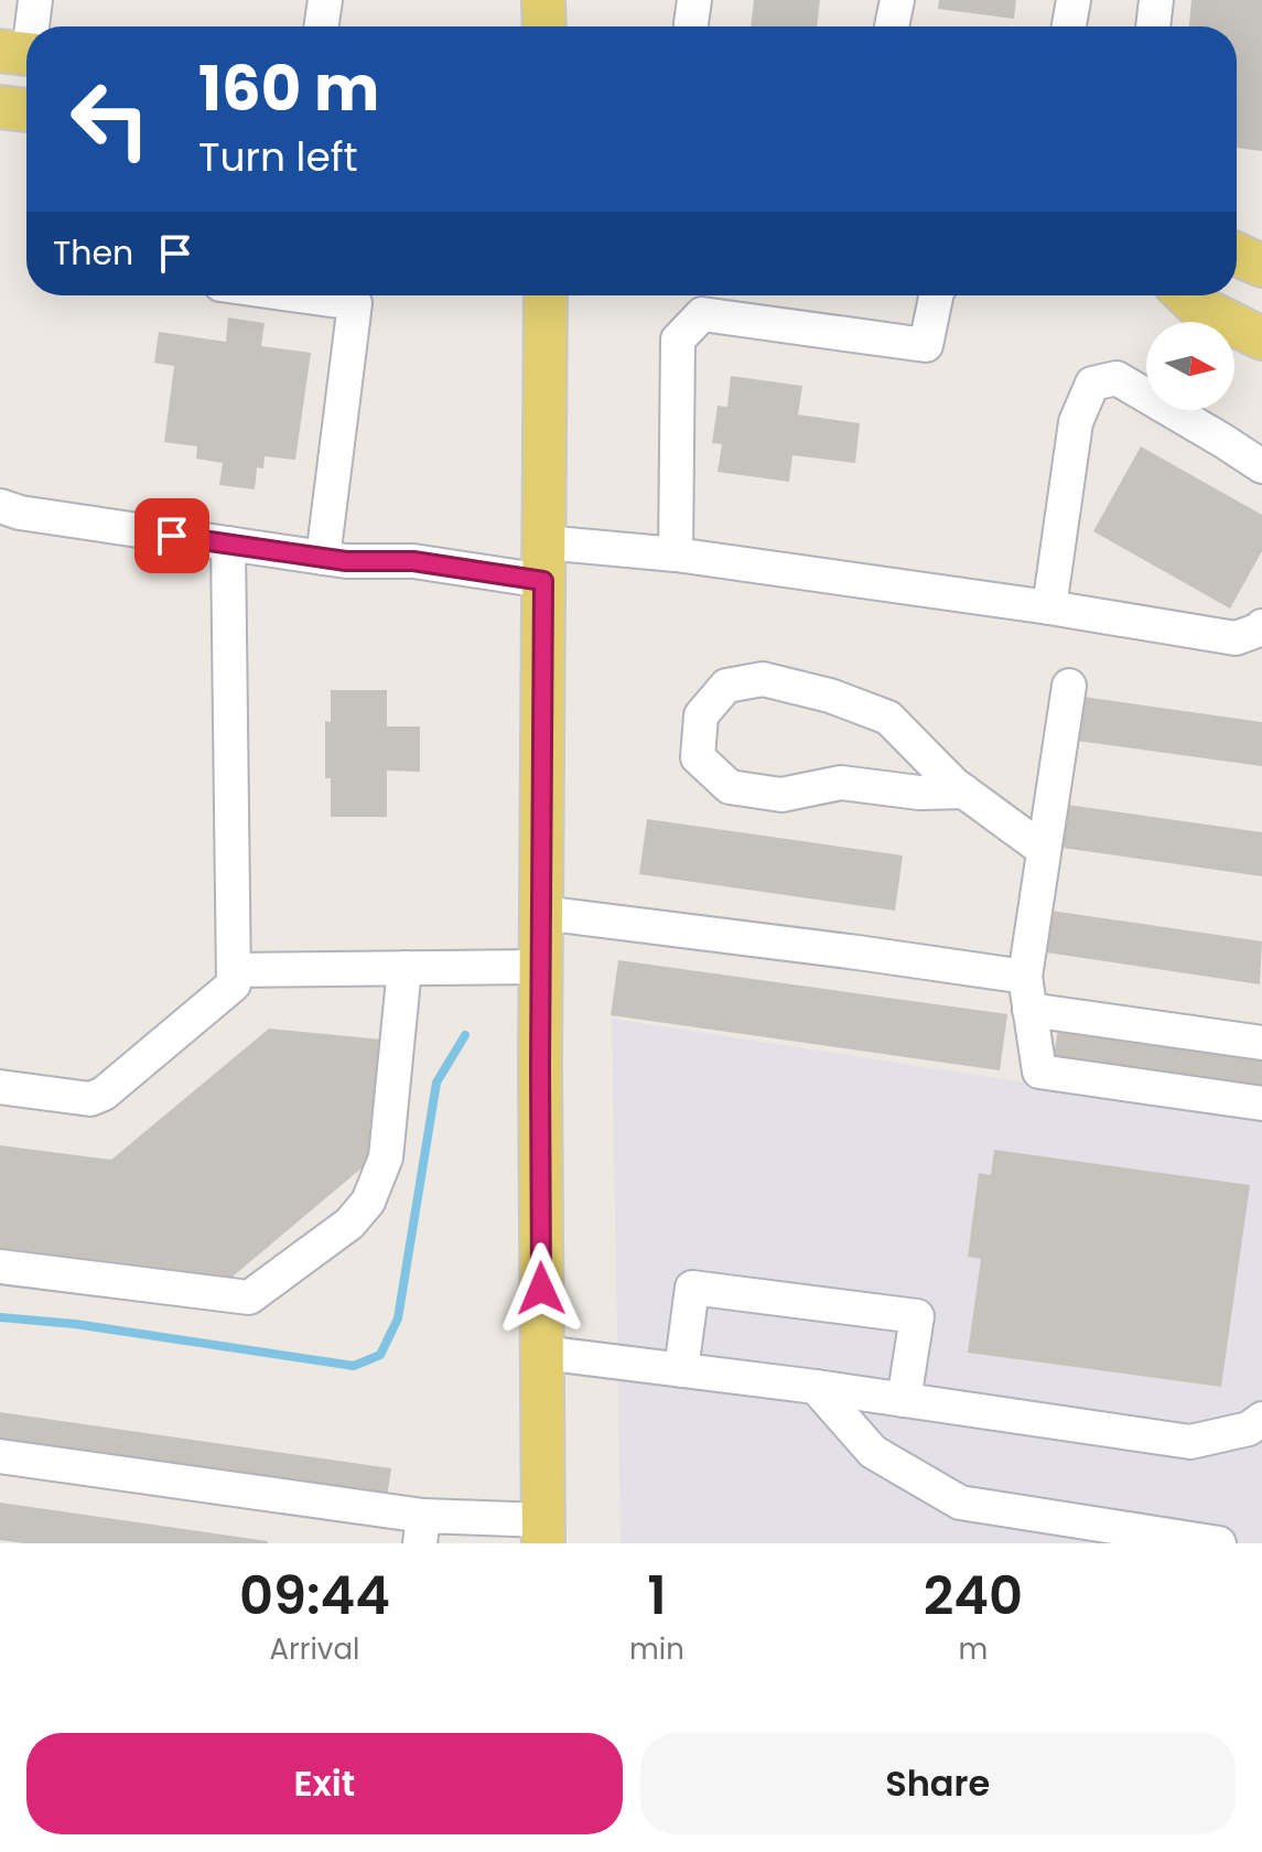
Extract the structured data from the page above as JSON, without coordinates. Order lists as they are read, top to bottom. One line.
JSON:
{"north":"right","page":{"turn":["160 m","Turn left"],"then":"Then","eta":["09:44","Arrival","1","min","240","m"],"buttons":["Exit","Share"]}}
